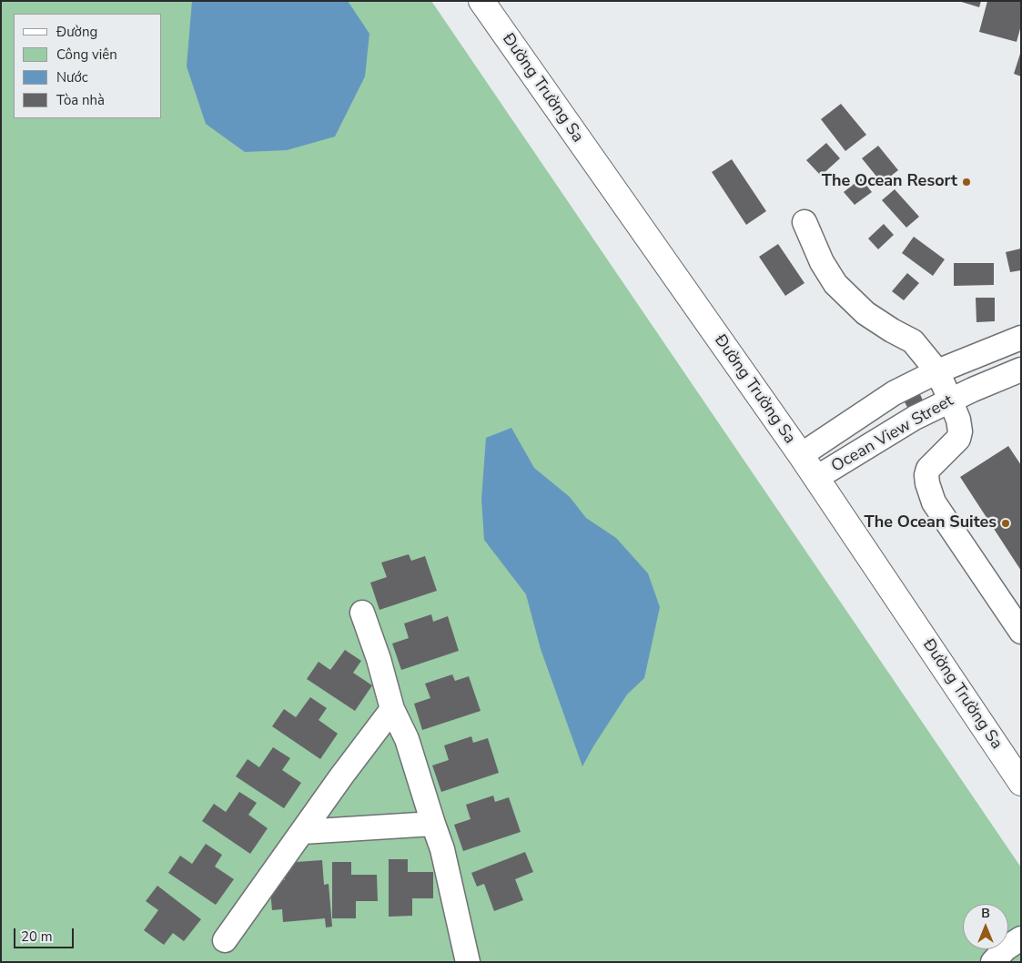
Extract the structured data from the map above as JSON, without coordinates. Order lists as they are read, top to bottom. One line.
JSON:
{"streets":{"main road":["Đường Trường Sa"],"street":["Ocean View Street"]},"crossings":[["Đường Trường Sa","Ocean View Street"]],"places":["The Ocean Resort","The Ocean Suites"],"legend":["Đường","Công viên","Nước","Tòa nhà"],"scale_bar":"20 m","north":"top"}
